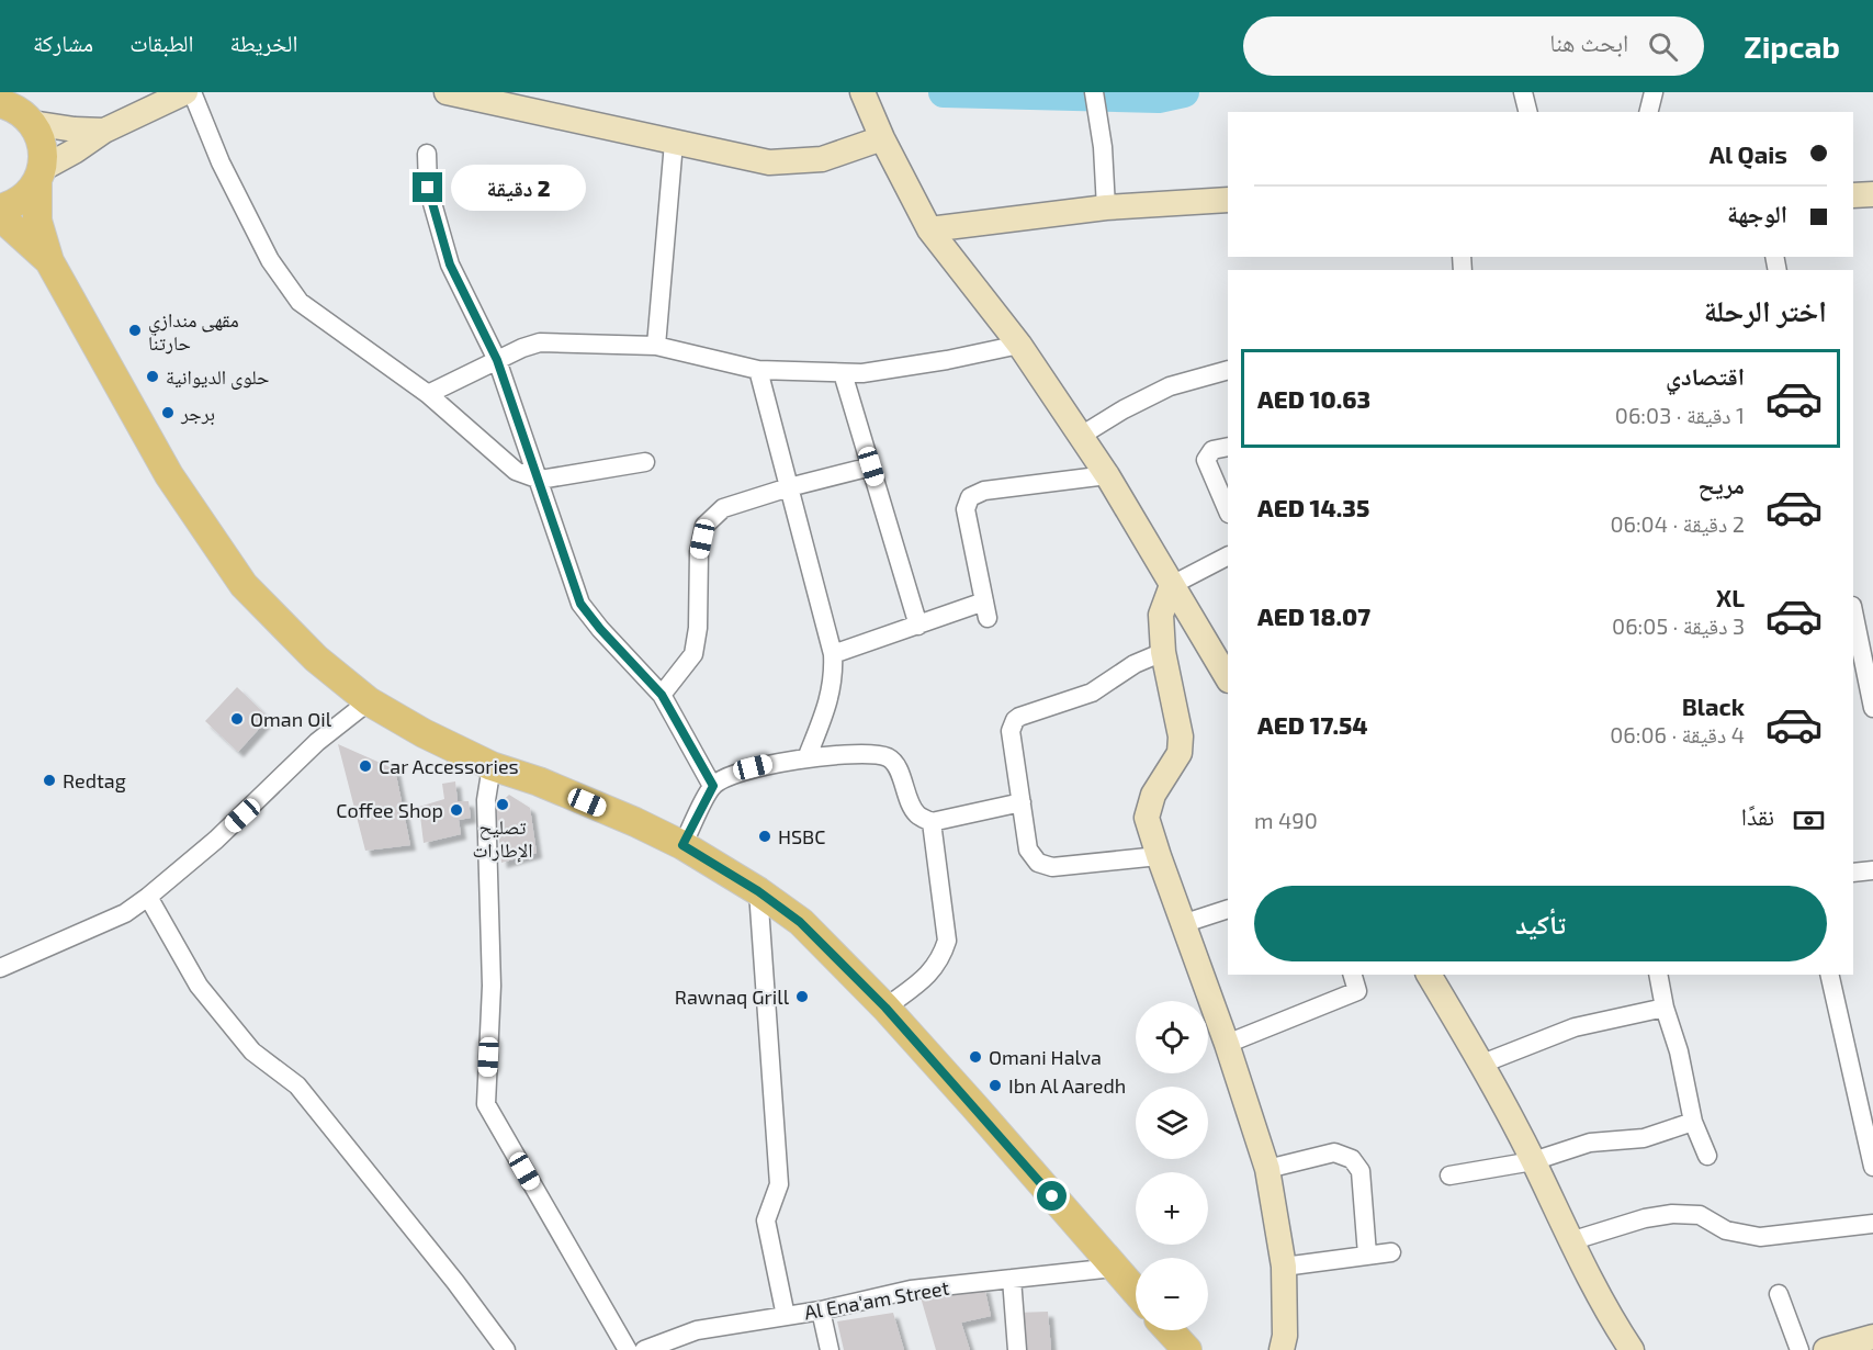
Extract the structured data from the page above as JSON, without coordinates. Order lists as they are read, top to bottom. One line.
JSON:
{"streets":{"street":["Al Ena'am Street"]},"places":["مقهى مندازي حارتنا","حلوى الديوانية","برجر","Oman Oil","Car Accessories","Redtag","تصليح الإطارات","Coffee Shop","HSBC","Rawnaq Grill","Omani Halva","Ibn Al Aaredh"],"page":{"header":"Zipcab","search":"ابحث هنا","nav":["الخريطة","الطبقات","مشاركة"],"banner":["Al Qais","الوجهة"],"bubble":"2 دقيقة","heading":"اختر الرحلة","list":[{"name":"اقتصادي","note":"1 دقيقة · 06:03","value":"AED 10.63"},{"name":"مريح","note":"2 دقيقة · 06:04","value":"AED 14.35"},{"name":"XL","note":"3 دقيقة · 06:05","value":"AED 18.07"},{"name":"Black","note":"4 دقيقة · 06:06","value":"AED 17.54"}],"pay":["نقدًا","490 m"],"buttons":"تأكيد","map_buttons":["+","−"]}}
